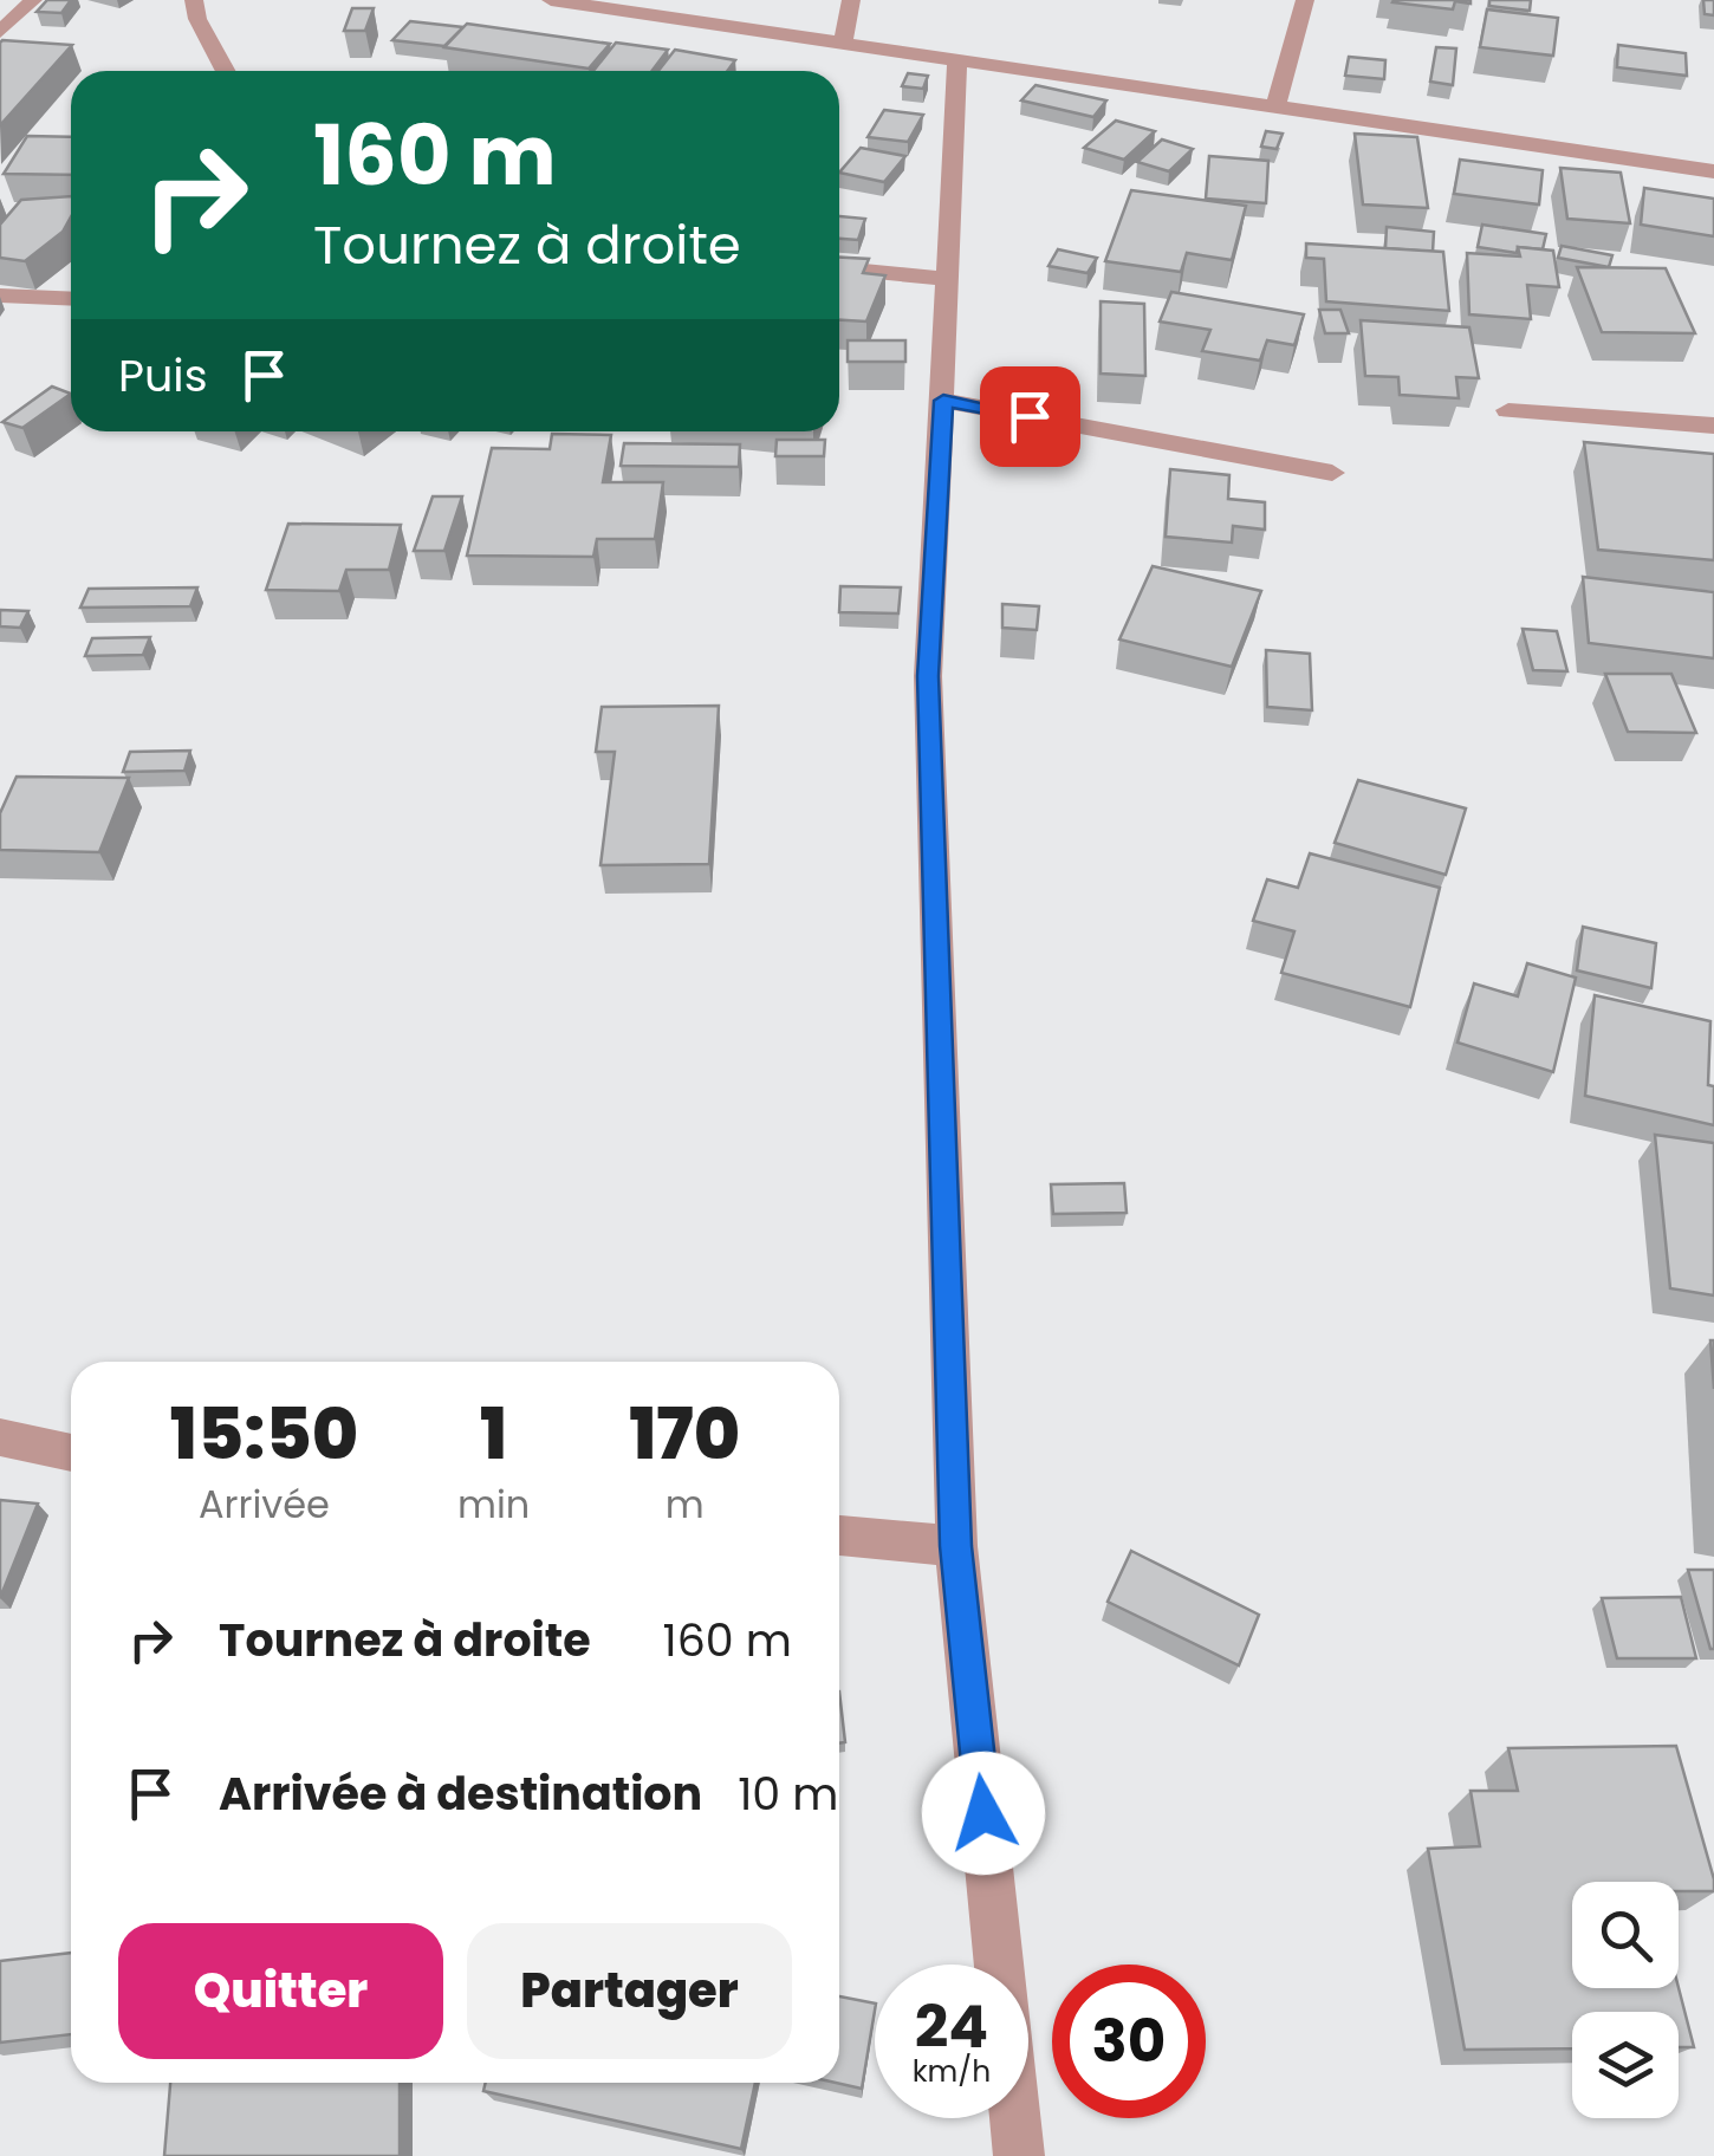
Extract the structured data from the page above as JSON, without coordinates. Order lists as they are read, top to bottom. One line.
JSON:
{"page":{"turn":["160 m","Tournez à droite"],"then":"Puis","eta":["15:50","Arrivée","1","min","170","m"],"list":[{"name":"Tournez à droite","value":"160 m"},{"name":"Arrivée à destination","value":"10 m"}],"buttons":["Quitter","Partager"],"speed":"24 km/h","limit":"30"}}
